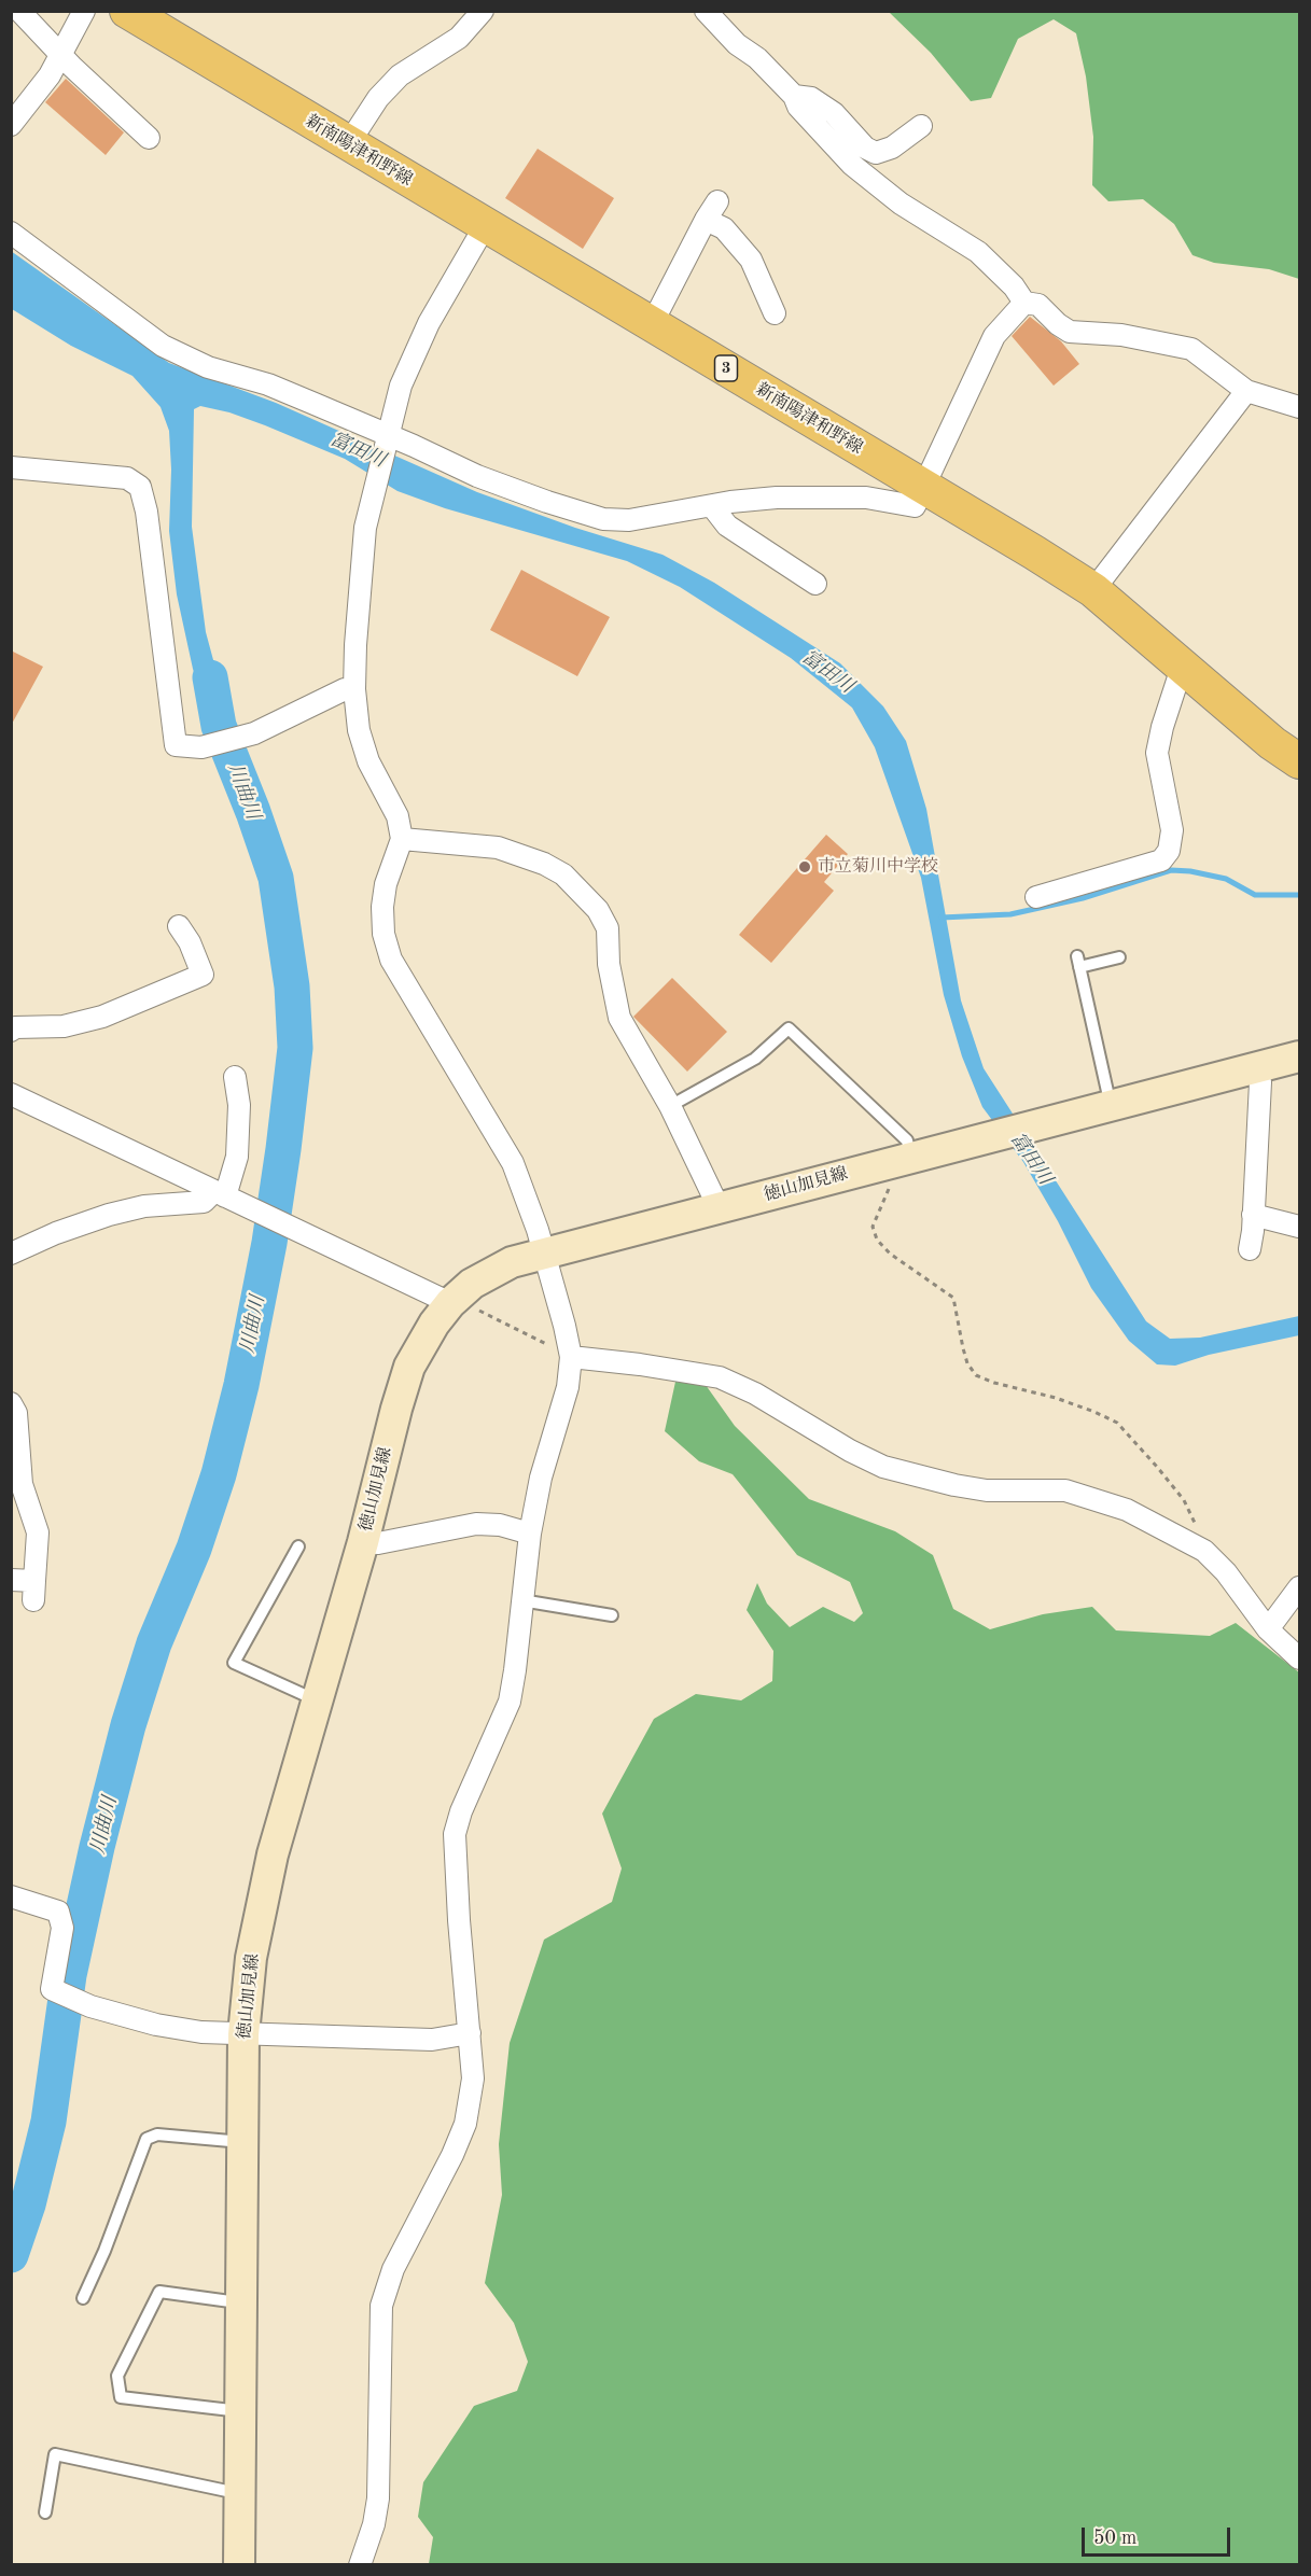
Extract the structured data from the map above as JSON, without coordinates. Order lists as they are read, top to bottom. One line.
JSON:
{"streets":{"main road":["新南陽津和野線","3"],"street":["徳山加見線"]},"water":["富田川","川曲川"],"places":["市立菊川中学校"],"scale_bar":"50 m"}
